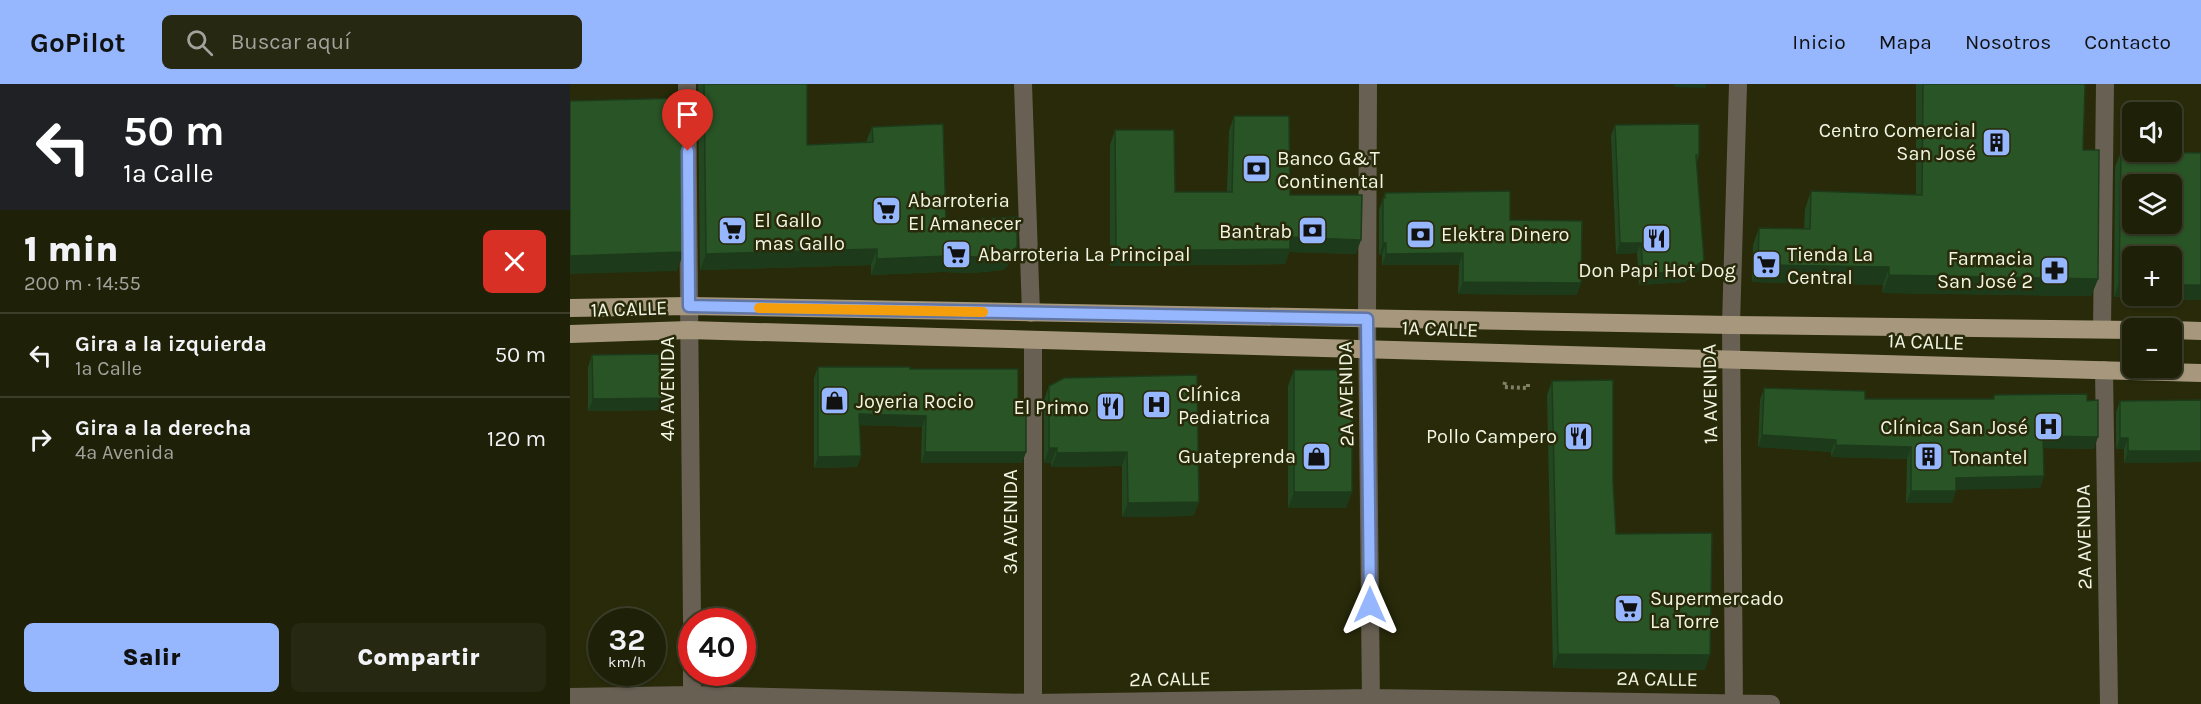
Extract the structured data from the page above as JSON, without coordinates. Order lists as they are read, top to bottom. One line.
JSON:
{"streets":{"main road":["1A CALLE"],"street":["4A AVENIDA","2A AVENIDA","1A AVENIDA","3A AVENIDA","2A CALLE"]},"crossings":[["1A CALLE","4A AVENIDA"],["1A CALLE","2A AVENIDA"],["1A CALLE","1A AVENIDA"],["1A CALLE","3A AVENIDA"],["2A AVENIDA","2A CALLE"],["1A AVENIDA","2A CALLE"],["3A AVENIDA","2A CALLE"]],"places":{"building":["Centro Comercial San José","Tonantel"],"bank":["Banco G&T Continental","Bantrab","Elektra Dinero"],"supermarket":["Abarroteria El Amanecer","El Gallo mas Gallo","Abarroteria La Principal","Tienda La Central","Supermercado La Torre"],"restaurant":["Don Papi Hot Dog","El Primo","Pollo Campero"],"pharmacy":["Farmacia San José 2"],"shop":["Joyeria Rocio","Guateprenda"],"hospital":["Clínica Pediatrica","Clínica San José"]},"page":{"header":"GoPilot","search":"Buscar aquí","nav":["Inicio","Mapa","Nosotros","Contacto"],"turn":["50 m","1a Calle"],"map_buttons":["+","−"],"heading":["1 min","200 m · 14:55"],"list":[{"name":"Gira a la izquierda","note":"1a Calle","value":"50 m"},{"name":"Gira a la derecha","note":"4a Avenida","value":"120 m"}],"speed":"32 km/h","limit":"40","buttons":["Salir","Compartir"]}}
